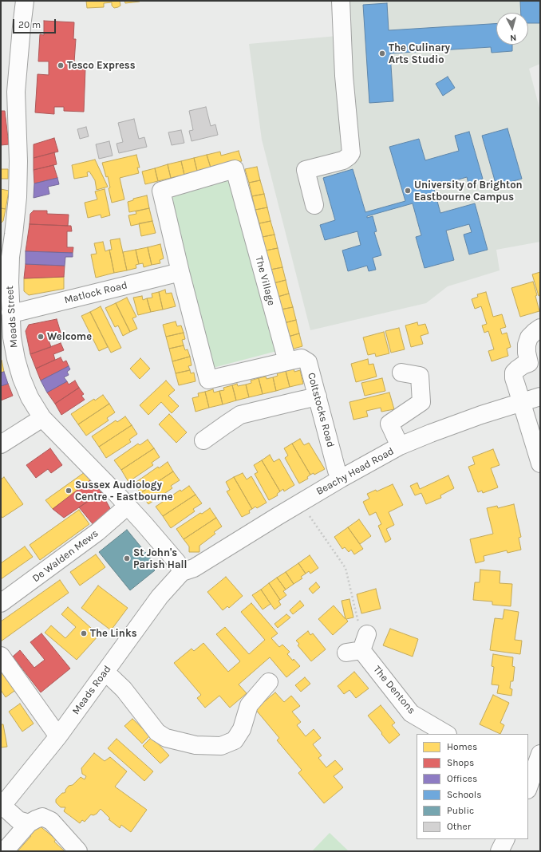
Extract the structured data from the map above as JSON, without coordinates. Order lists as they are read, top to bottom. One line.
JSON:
{"streets":{"street":["The Village","Matlock Road","Meads Street","Coltstocks Road","Beachy Head Road","De Walden Mews","Meads Road","The Dentons"]},"crossings":[["The Village","Matlock Road"],["The Village","Coltstocks Road"],["Matlock Road","Meads Street"],["Meads Street","Beachy Head Road"],["Meads Street","De Walden Mews"],["Meads Street","Meads Road"],["Coltstocks Road","Beachy Head Road"],["Beachy Head Road","Meads Road"]],"places":["The Culinary Arts Studio","Tesco Express","University of Brighton Eastbourne Campus","Welcome","Sussex Audiology Centre - Eastbourne","St John's Parish Hall","The Links"],"legend":["Homes","Shops","Offices","Schools","Public","Other"],"scale_bar":"20 m","north":"bottom"}
